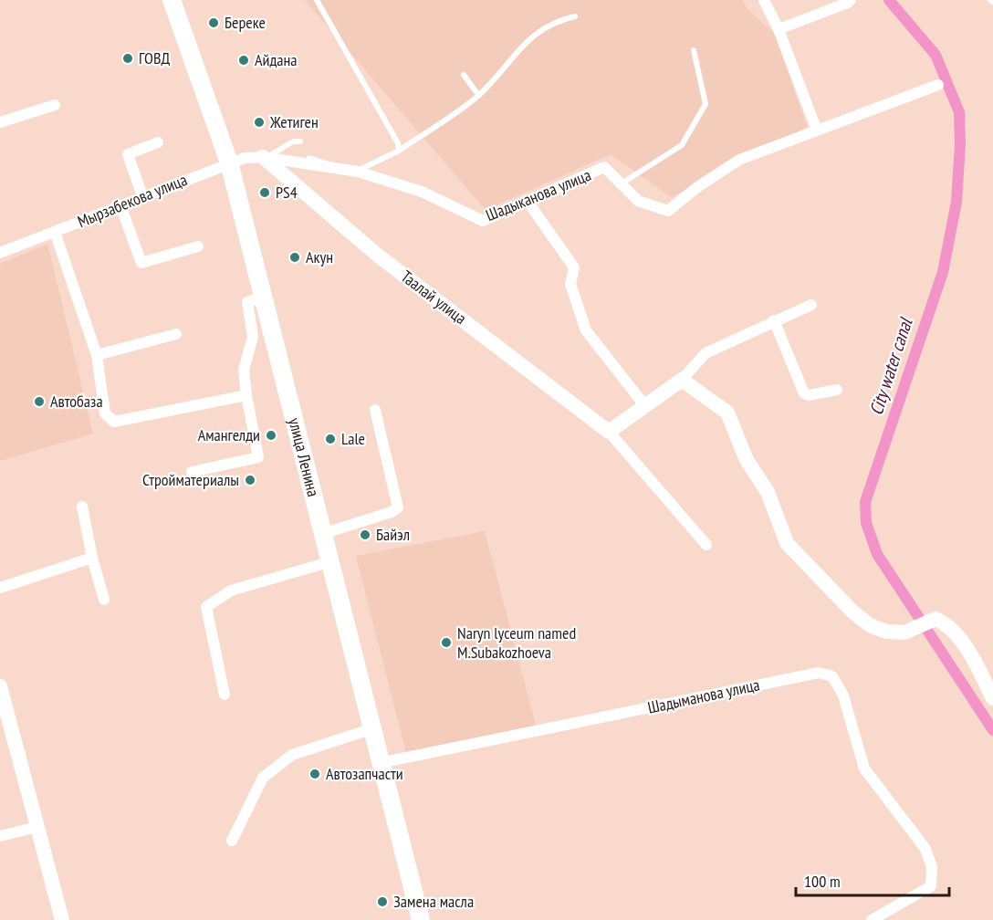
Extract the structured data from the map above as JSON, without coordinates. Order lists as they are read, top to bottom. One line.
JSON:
{"streets":{"main road":["улица Ленина"],"street":["Шадыканова улица","Мырзабекова улица","Таалай улица","Шадыманова улица"]},"crossings":[["Шадыканова улица","Мырзабекова улица"],["Шадыканова улица","Таалай улица"],["Мырзабекова улица","Таалай улица"],["Мырзабекова улица","улица Ленина"],["улица Ленина","Шадыманова улица"]],"water":["City water canal"],"places":["Береке","ГОВД","Айдана","Жетиген","PS4","Акун","Автобаза","Амангелди","Lale","Стройматериалы","Байэл","Naryn lyceum named M.Subakozhoeva","Автозапчасти","Замена масла"],"scale_bar":"100 m"}
